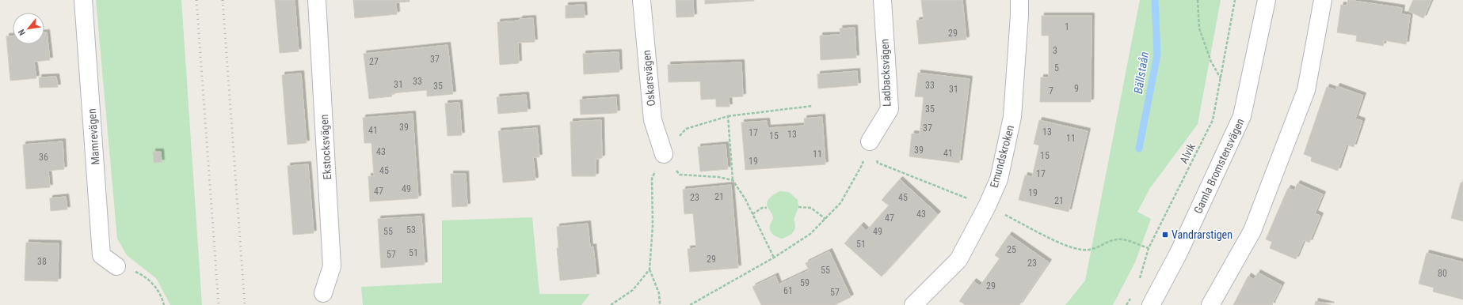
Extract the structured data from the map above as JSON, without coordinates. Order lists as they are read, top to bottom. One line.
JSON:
{"streets":{"street":["Ladbacksvägen","Oskarsvägen","Mamrevägen","Ekstocksvägen","Emundskroken","Gamla Bromstensvägen"],"path":["Alvik"]},"water":["Bällstaån"],"places":{"transit":["Vandrarstigen"]},"house_numbers":["1","29","3","37","27","5","33","31","33","35","9","31","7","35","39","37","41","13","17","13","15","11","39","43","41","11","15","36","19","45","17","49","47","19","21","23","45","21","43","47","53","55","49","51","25","51","57","29","38","23","55","80","59","29","61","57"],"north":"bottom left"}
